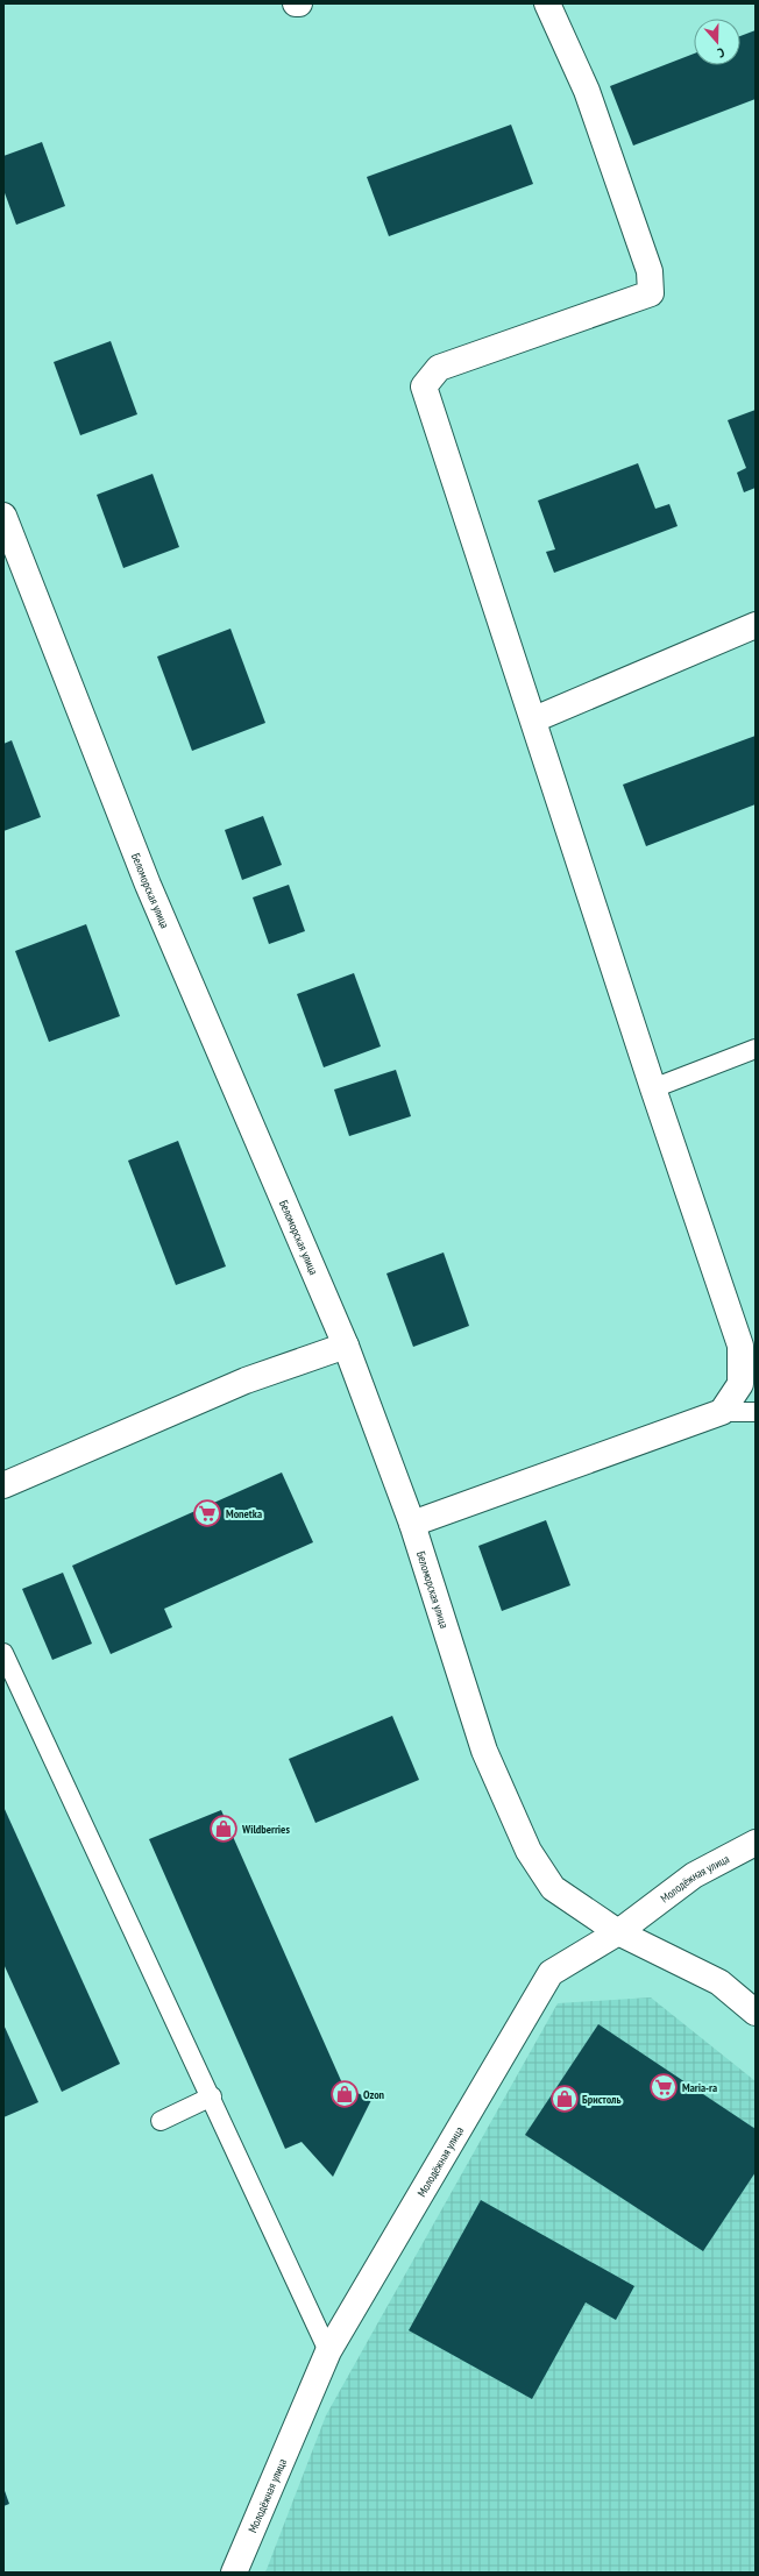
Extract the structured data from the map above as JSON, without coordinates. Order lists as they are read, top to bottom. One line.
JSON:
{"streets":{"street":["Беломорская улица","Молодёжная улица"]},"crossings":[["Беломорская улица","Молодёжная улица"]],"places":{"supermarket":["Monetka","Maria-ra"],"shop":["Wildberries","Ozon","Бристоль"]},"north":"bottom"}
